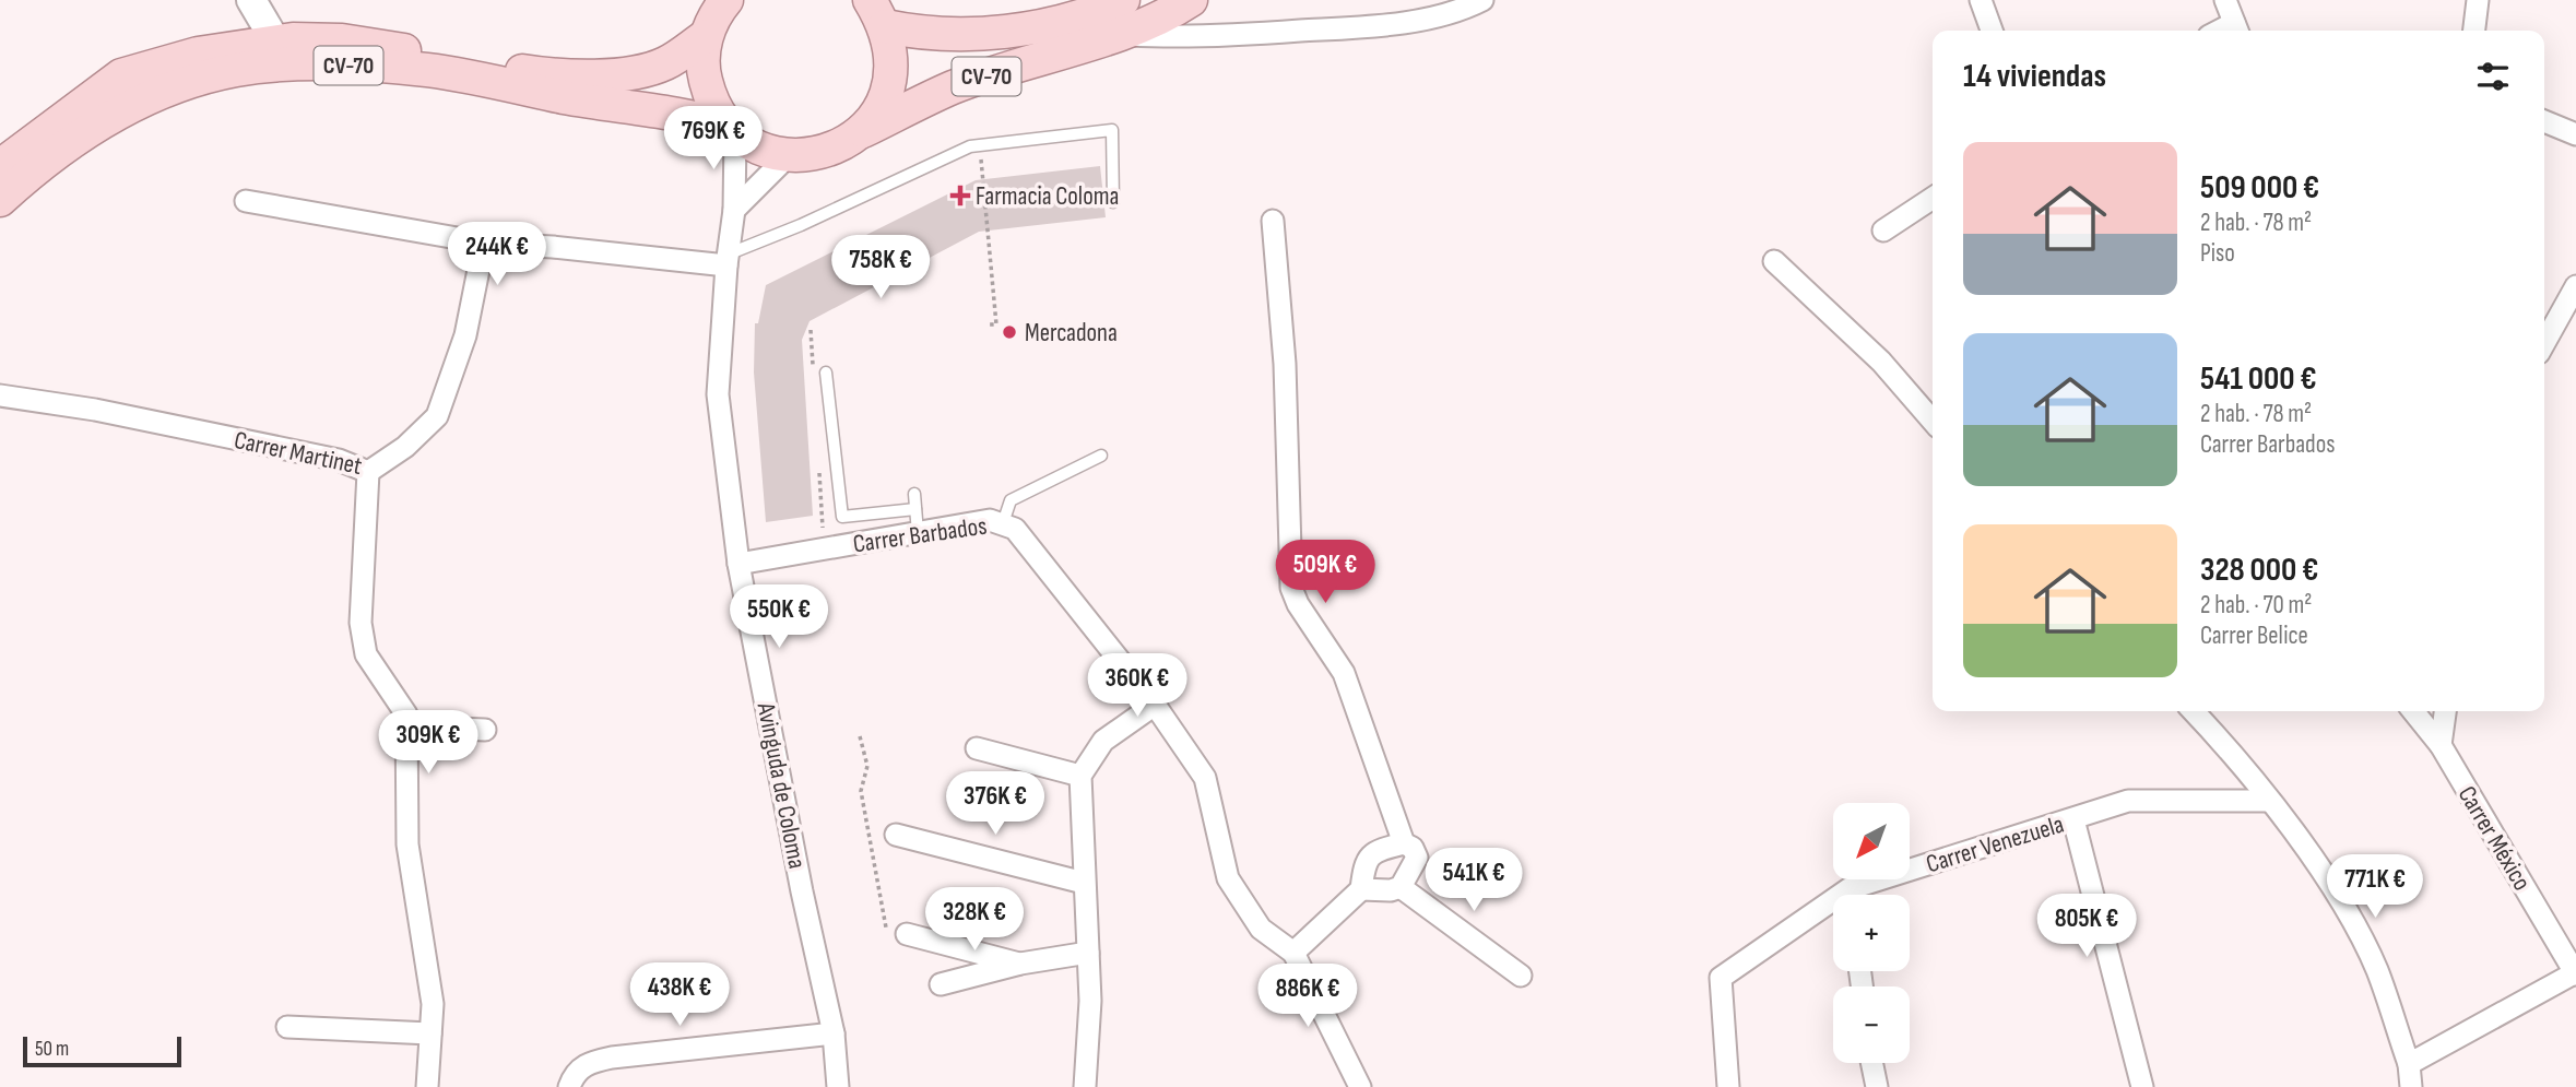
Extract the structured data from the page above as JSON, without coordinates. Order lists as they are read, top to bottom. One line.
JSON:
{"streets":{"main road":["CV-70"],"street":["Carrer Martinet","Carrer Barbados","Avinguda de Coloma","Carrer México","Carrer Venezuela"]},"crossings":[["CV-70","Avinguda de Coloma"],["Carrer Barbados","Avinguda de Coloma"]],"places":{"health":["Farmacia Coloma"],"other":["Mercadona"]},"scale_bar":"50 m","north":"bottom left","page":{"heading":"14 viviendas","price":["769K €","244K €","758K €","509K €","550K €","360K €","309K €","376K €","541K €","771K €","328K €","805K €","438K €","886K €"],"list":[{"name":"509 000 €","note":"2 hab. · 78 m² · Piso"},{"name":"541 000 €","note":"2 hab. · 78 m² · Carrer Barbados"},{"name":"328 000 €","note":"2 hab. · 70 m² · Carrer Belice"}],"map_buttons":["+","−"],"scale":"50 m"}}
